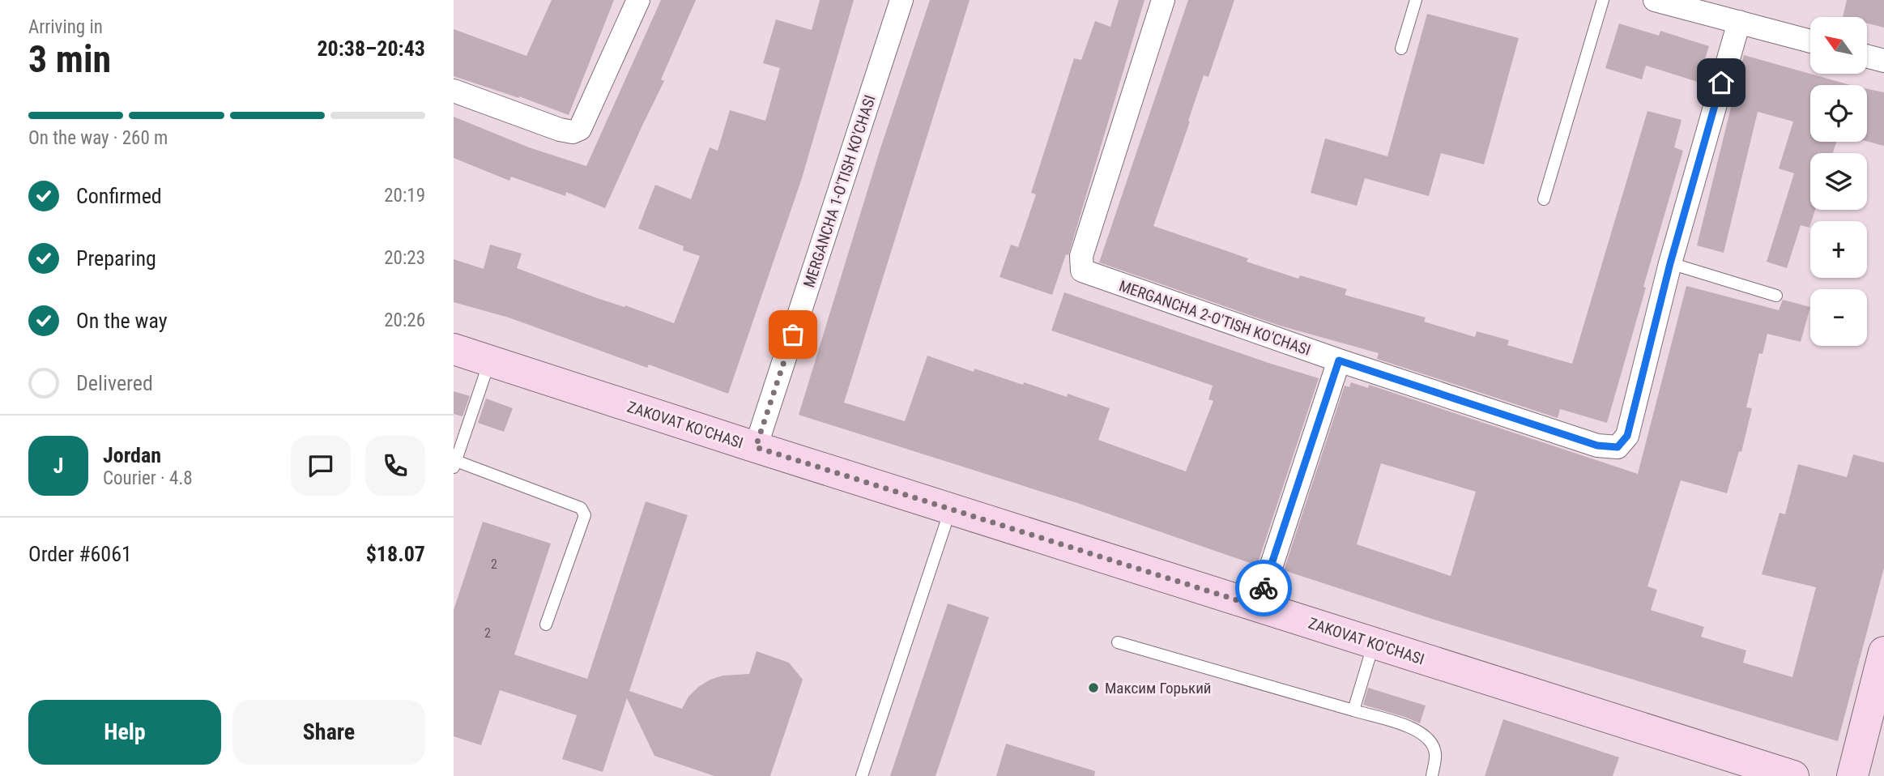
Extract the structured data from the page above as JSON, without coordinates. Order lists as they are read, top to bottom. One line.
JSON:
{"streets":{"street":["MERGANCHA 1-O'TISH KO'CHASI","MERGANCHA 2-O'TISH KO'CHASI","ZAKOVAT KO'CHASI"]},"crossings":[["MERGANCHA 1-O'TISH KO'CHASI","ZAKOVAT KO'CHASI"]],"places":["Максим Горький"],"house_numbers":["2","2"],"north":"top left","page":{"heading":["3 min","Arriving in","20:38–20:43"],"panel":["Jordan","Courier · 4.8","Order #6061","$18.07"],"map_buttons":["+","−"],"bar":"On the way · 260 m","list":[["Confirmed","20:19"],["Preparing","20:23"],["On the way","20:26"],"Delivered"],"round":"J","buttons":["Help","Share"]}}
